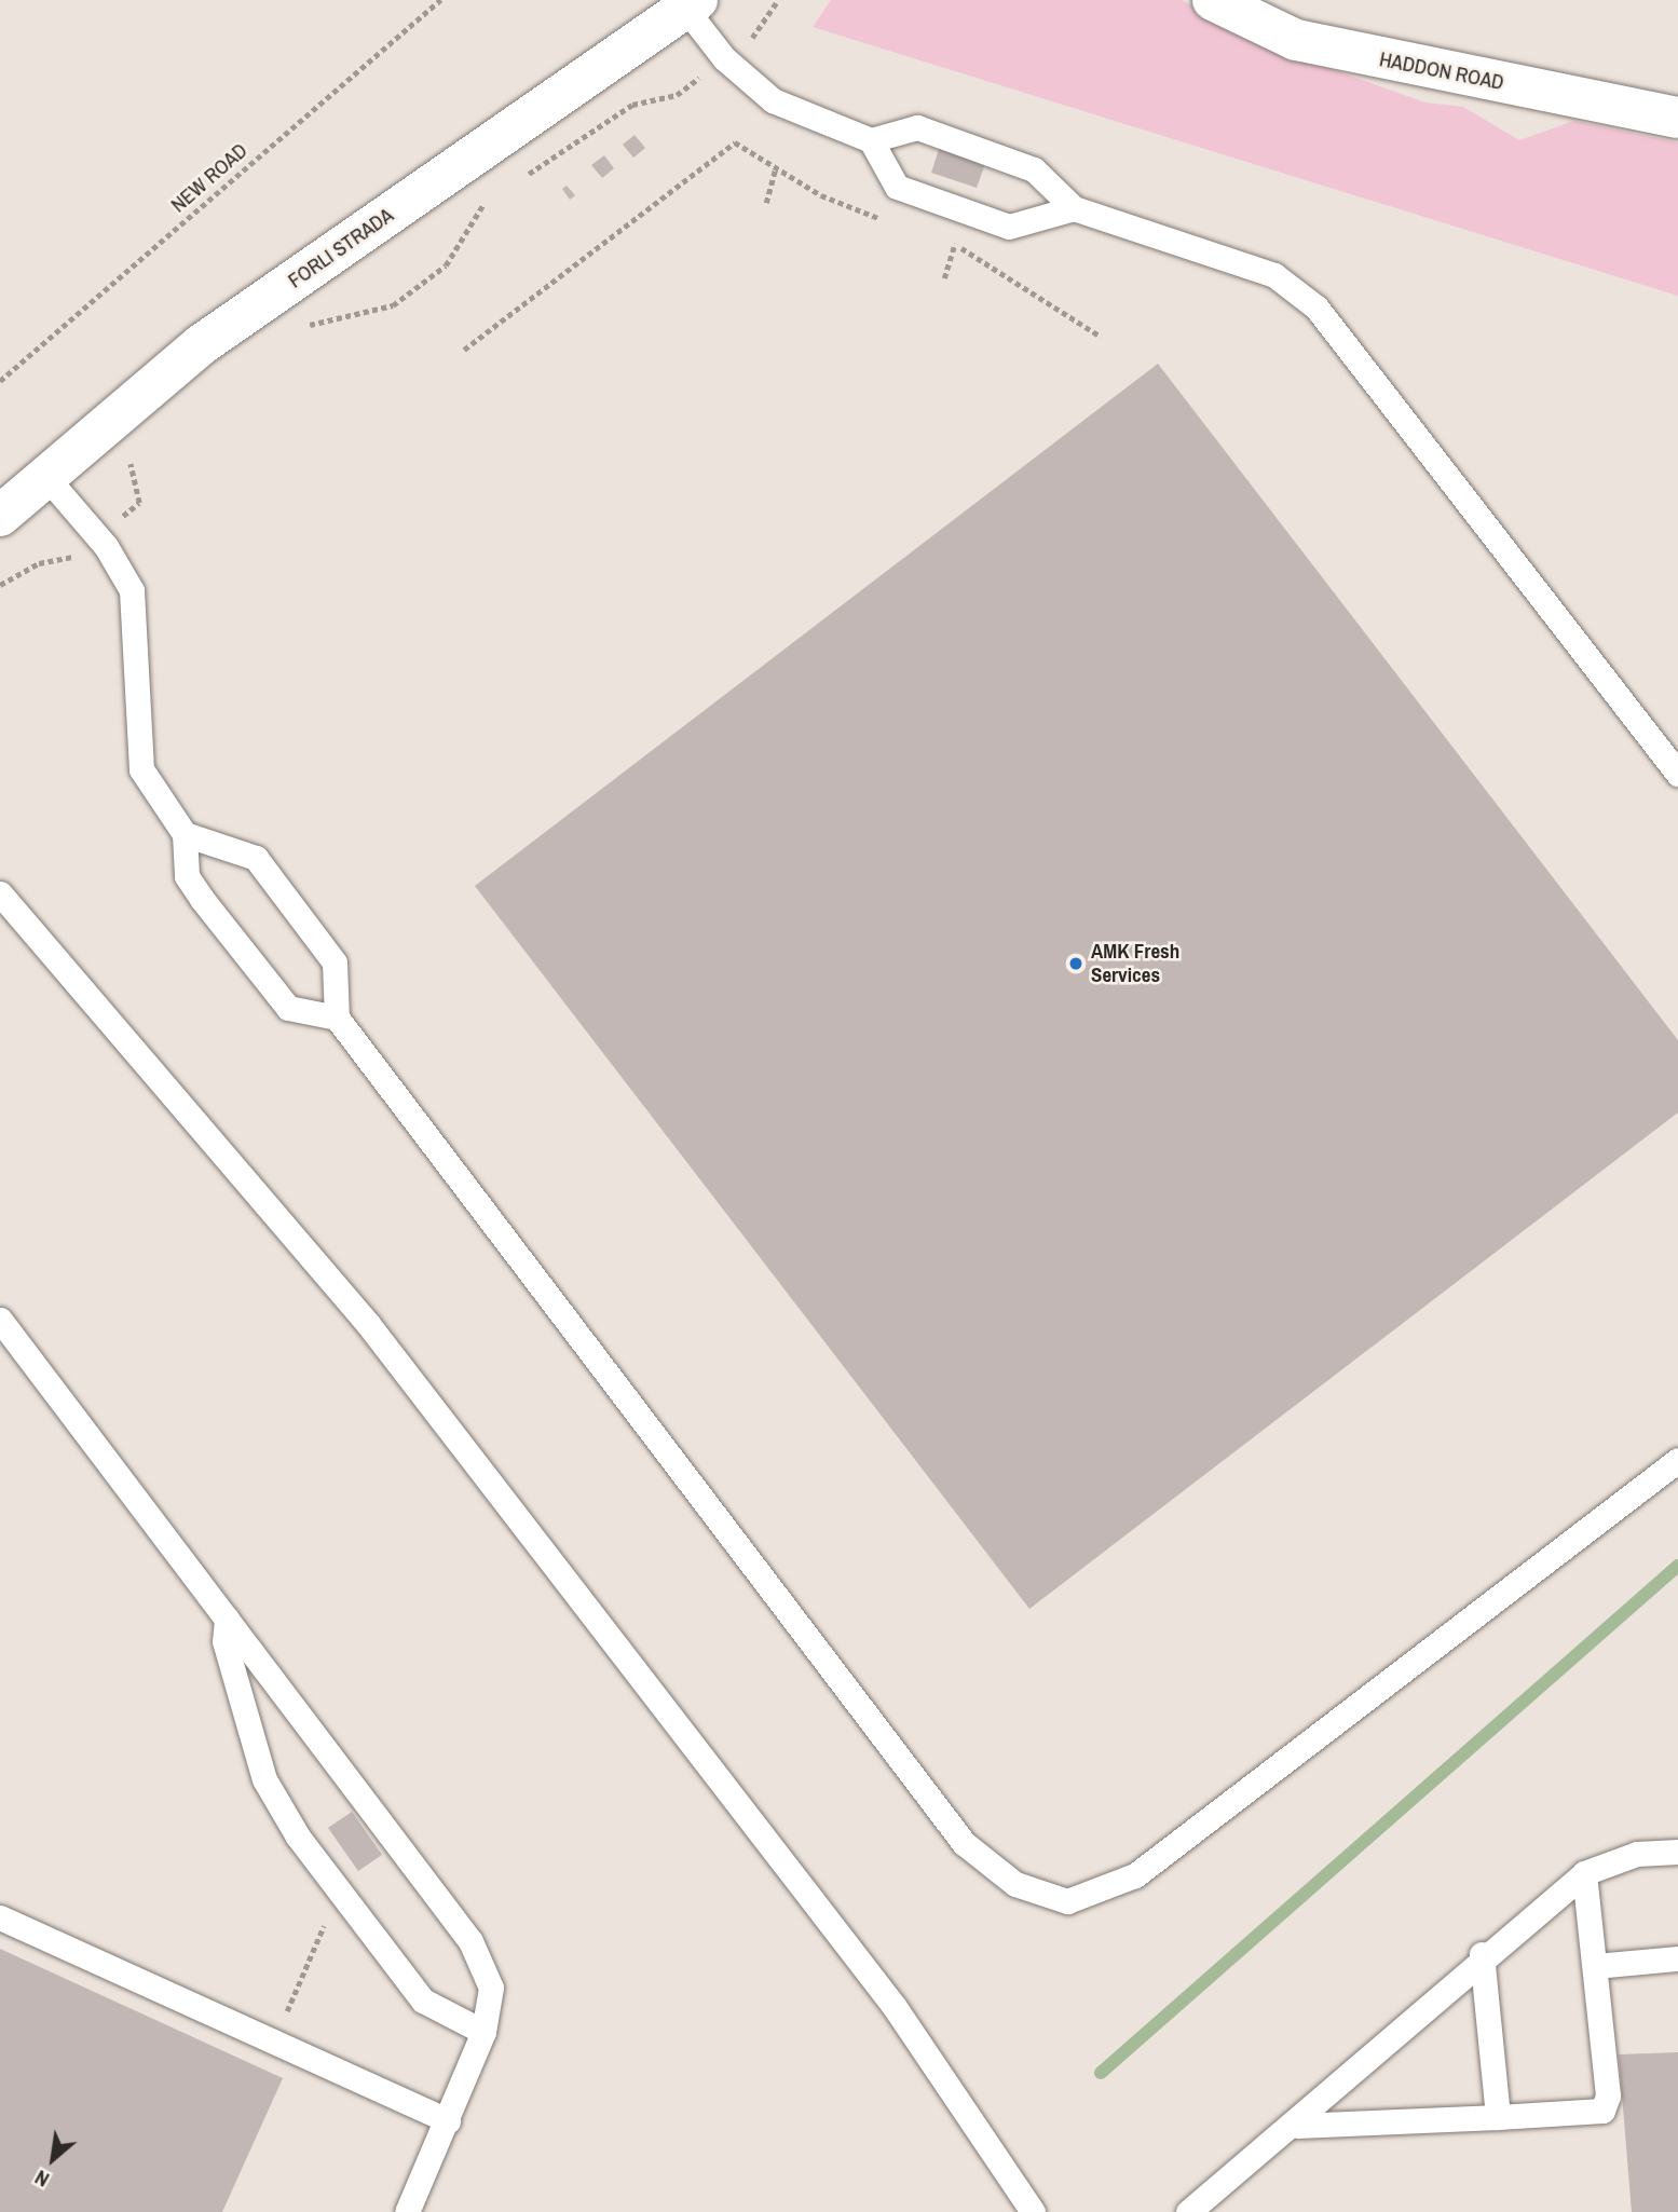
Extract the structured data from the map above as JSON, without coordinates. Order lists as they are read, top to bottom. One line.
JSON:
{"streets":{"street":["HADDON ROAD","FORLI STRADA"],"path":["NEW ROAD"]},"places":["AMK Fresh Services"],"north":"bottom left"}
